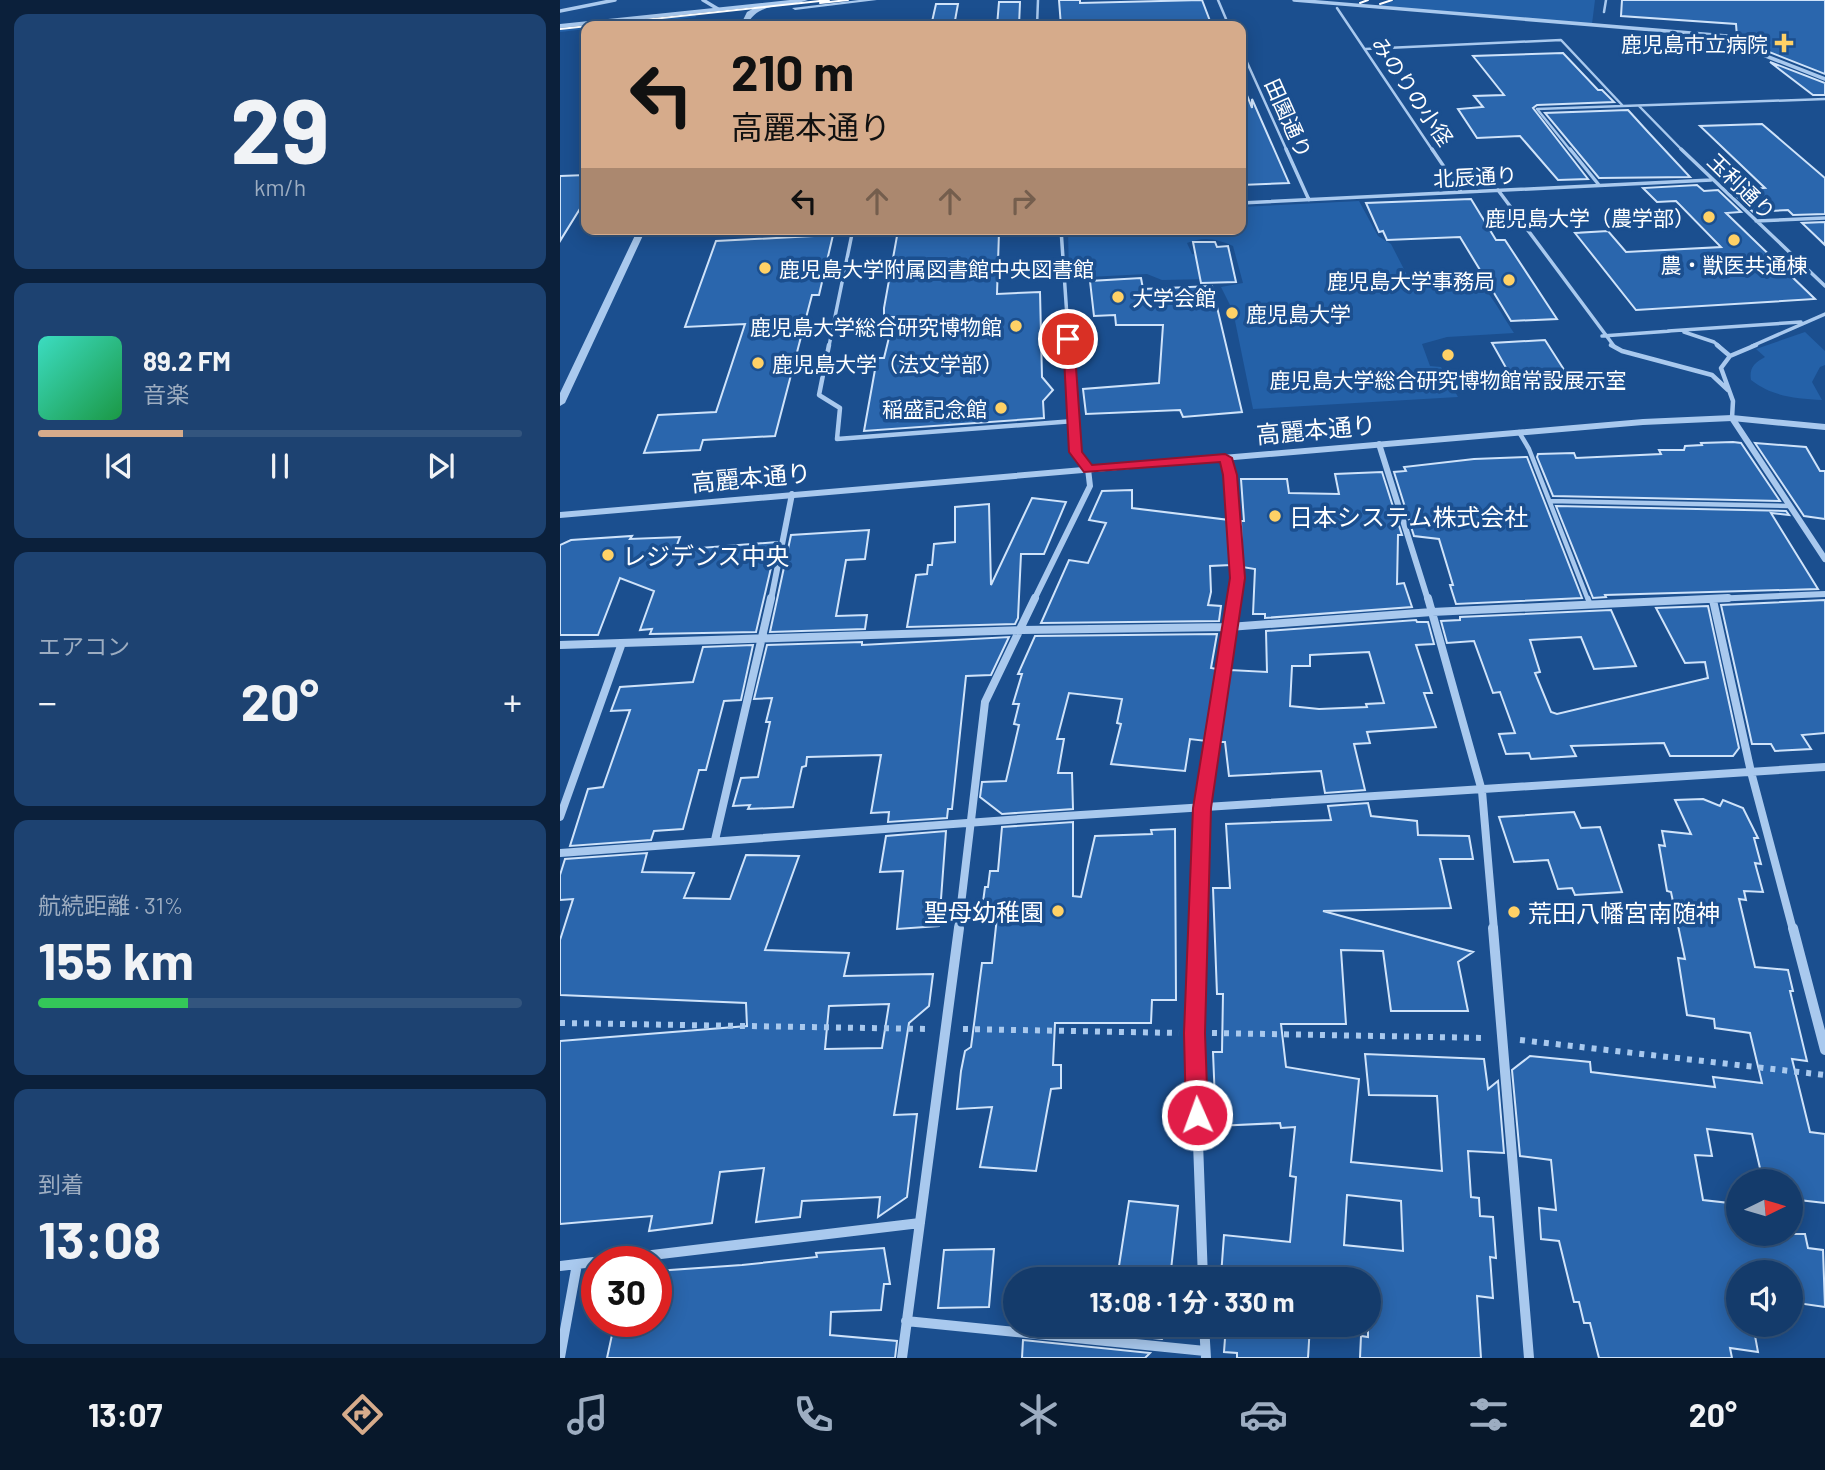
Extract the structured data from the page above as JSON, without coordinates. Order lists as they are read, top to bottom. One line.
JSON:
{"streets":{"street":["高麗本通り"],"lane":["みのりの小径","田園通り","北辰通り","玉利通り"]},"crossings":[["みのりの小径","北辰通り"],["田園通り","北辰通り"],["北辰通り","玉利通り"]],"places":{"health":["鹿児島市立病院"],"other":["鹿児島大学（農学部）","農・獣医共通棟","鹿児島大学附属図書館中央図書館","鹿児島大学事務局","大学会館","鹿児島大学","鹿児島大学総合研究博物館","鹿児島大学総合研究博物館常設展示室","鹿児島大学（法文学部）","稲盛記念館","日本システム株式会社","レジデンス中央","聖母幼稚園","荒田八幡宮南随神"]},"north":"right","page":{"tile":[["29","km/h"],"エアコン",["航続距離 · 31%","155 km"],["到着","13:08"]],"turn":["210 m","高麗本通り"],"song":["89.2 FM","音楽"],"heat":["−","20°","+"],"limit":"30","trip":"13:08 · 1 分 · 330 m","tabs":["13:07","20°"]}}
